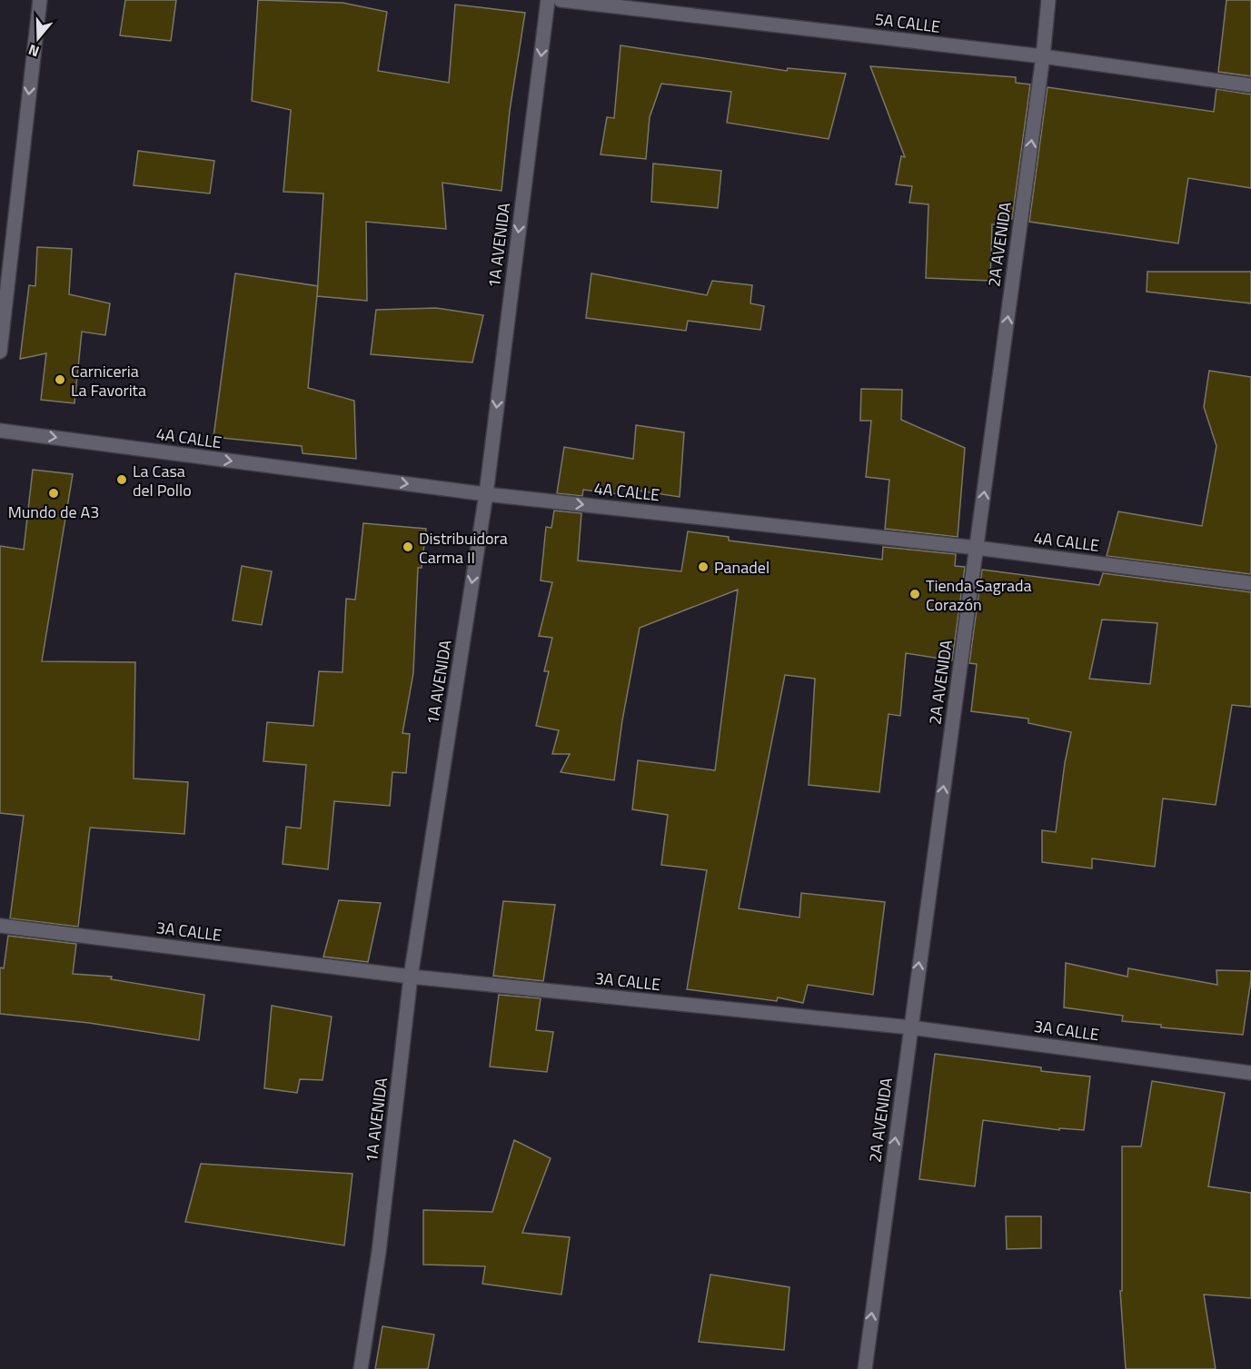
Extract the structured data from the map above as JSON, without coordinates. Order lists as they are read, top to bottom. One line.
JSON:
{"streets":{"street":["5A CALLE","2A AVENIDA","1A AVENIDA","4A CALLE","3A CALLE"]},"crossings":[["5A CALLE","2A AVENIDA"],["2A AVENIDA","4A CALLE"],["2A AVENIDA","3A CALLE"],["1A AVENIDA","4A CALLE"],["1A AVENIDA","3A CALLE"]],"one_way":["2A AVENIDA","1A AVENIDA","4A CALLE"],"places":["Carniceria La Favorita","La Casa del Pollo","Mundo de A3","Distribuidora Carma II","Panadel","Tienda Sagrada Corazón"],"north":"bottom"}
